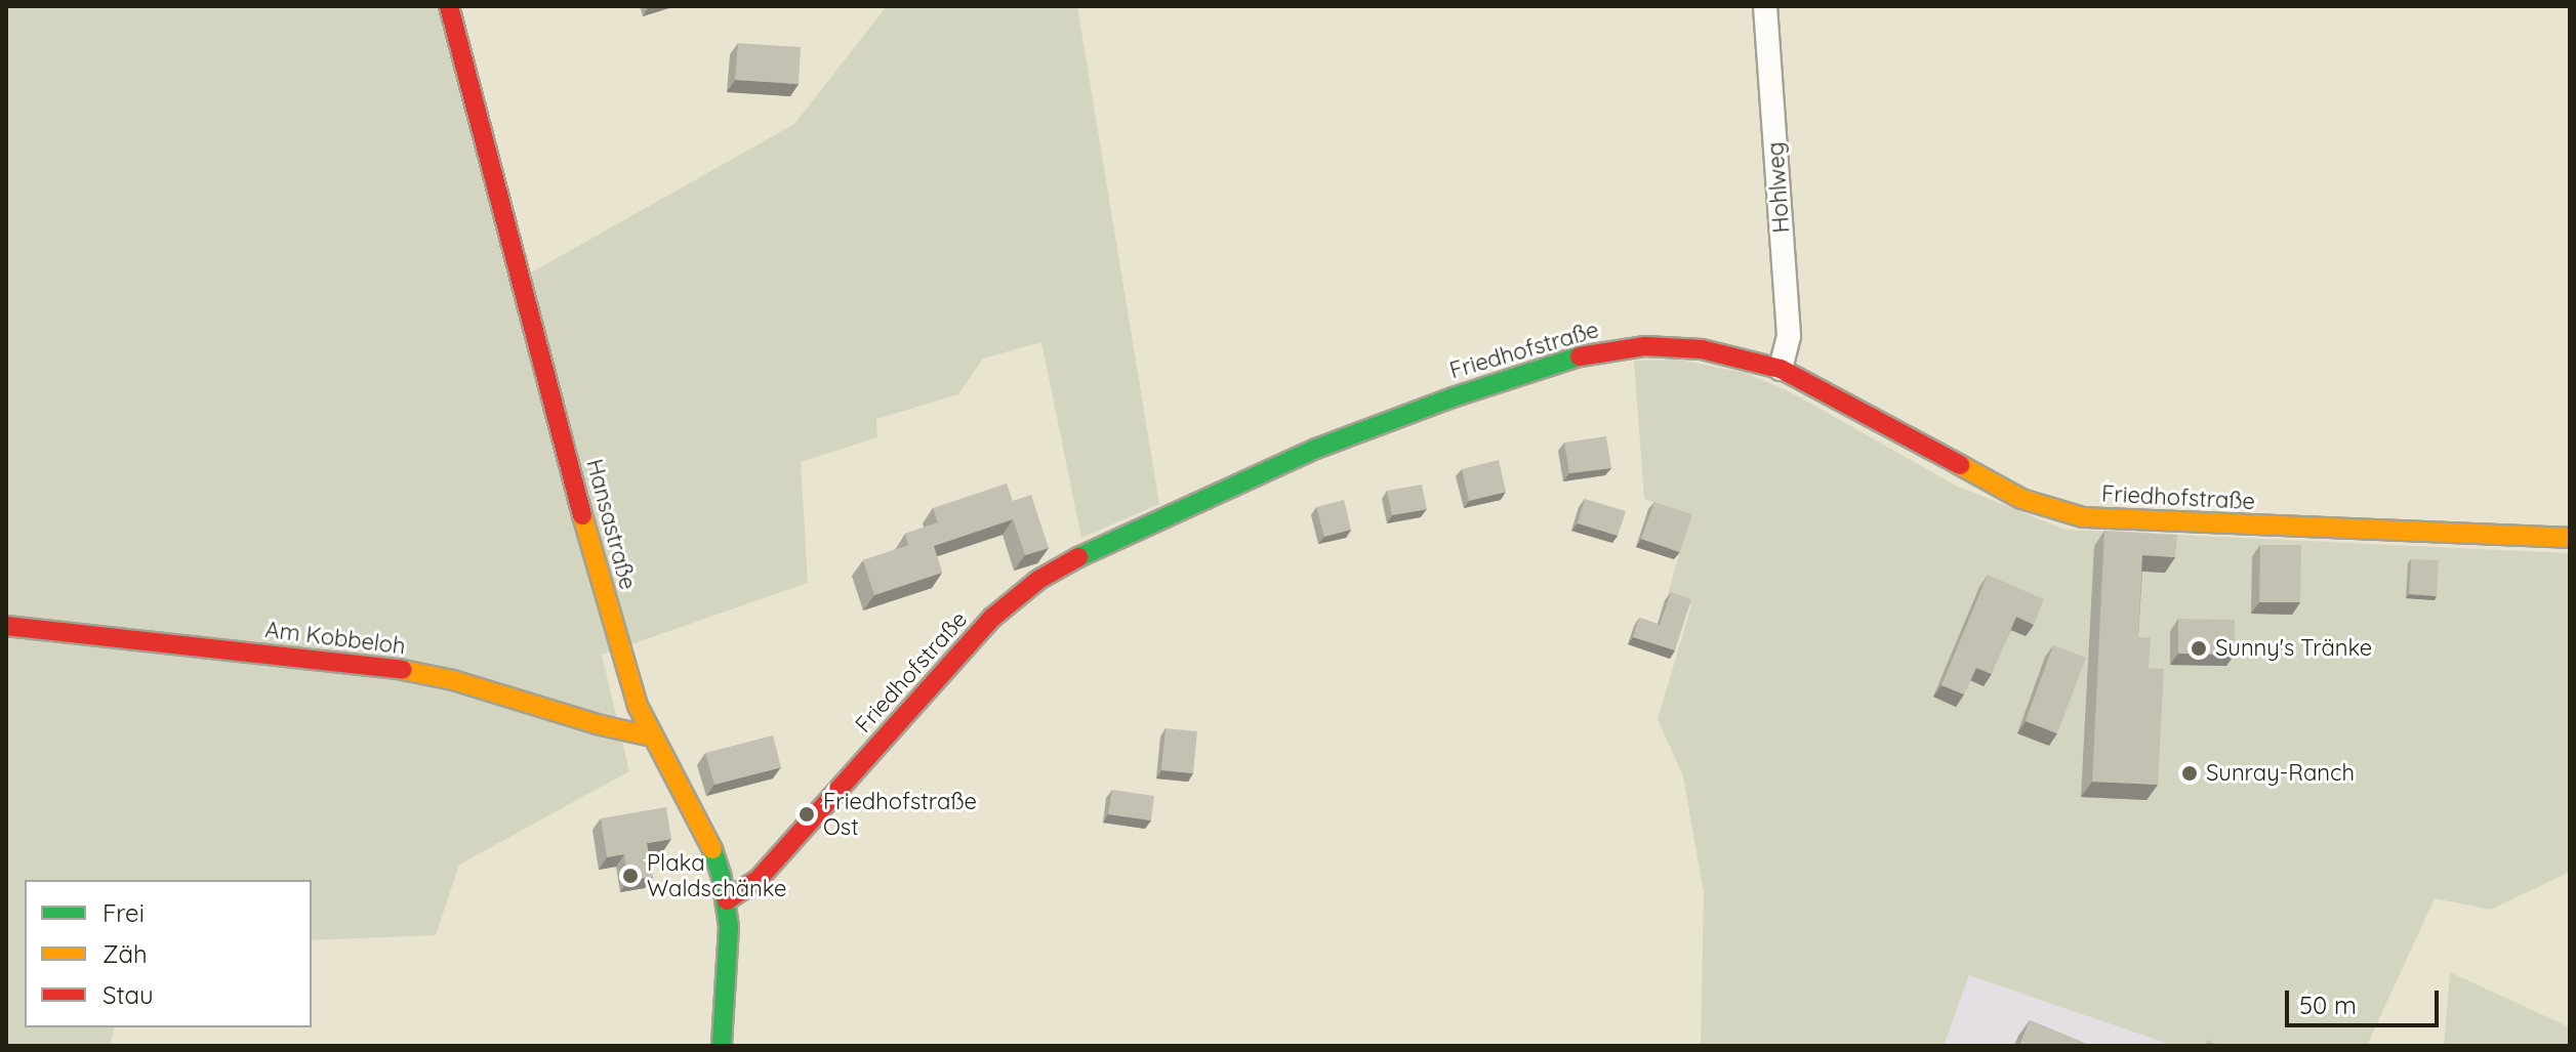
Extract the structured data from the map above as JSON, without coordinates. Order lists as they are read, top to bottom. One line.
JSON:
{"streets":{"street":["Hohlweg","Friedhofstraße","Hansastraße","Am Kobbeloh"]},"crossings":[["Hohlweg","Friedhofstraße"],["Friedhofstraße","Hansastraße"],["Hansastraße","Am Kobbeloh"]],"places":["Sunny's Tränke","Sunray-Ranch","Friedhofstraße Ost","Plaka Waldschänke"],"legend":["Frei","Zäh","Stau"],"scale_bar":"50 m"}
